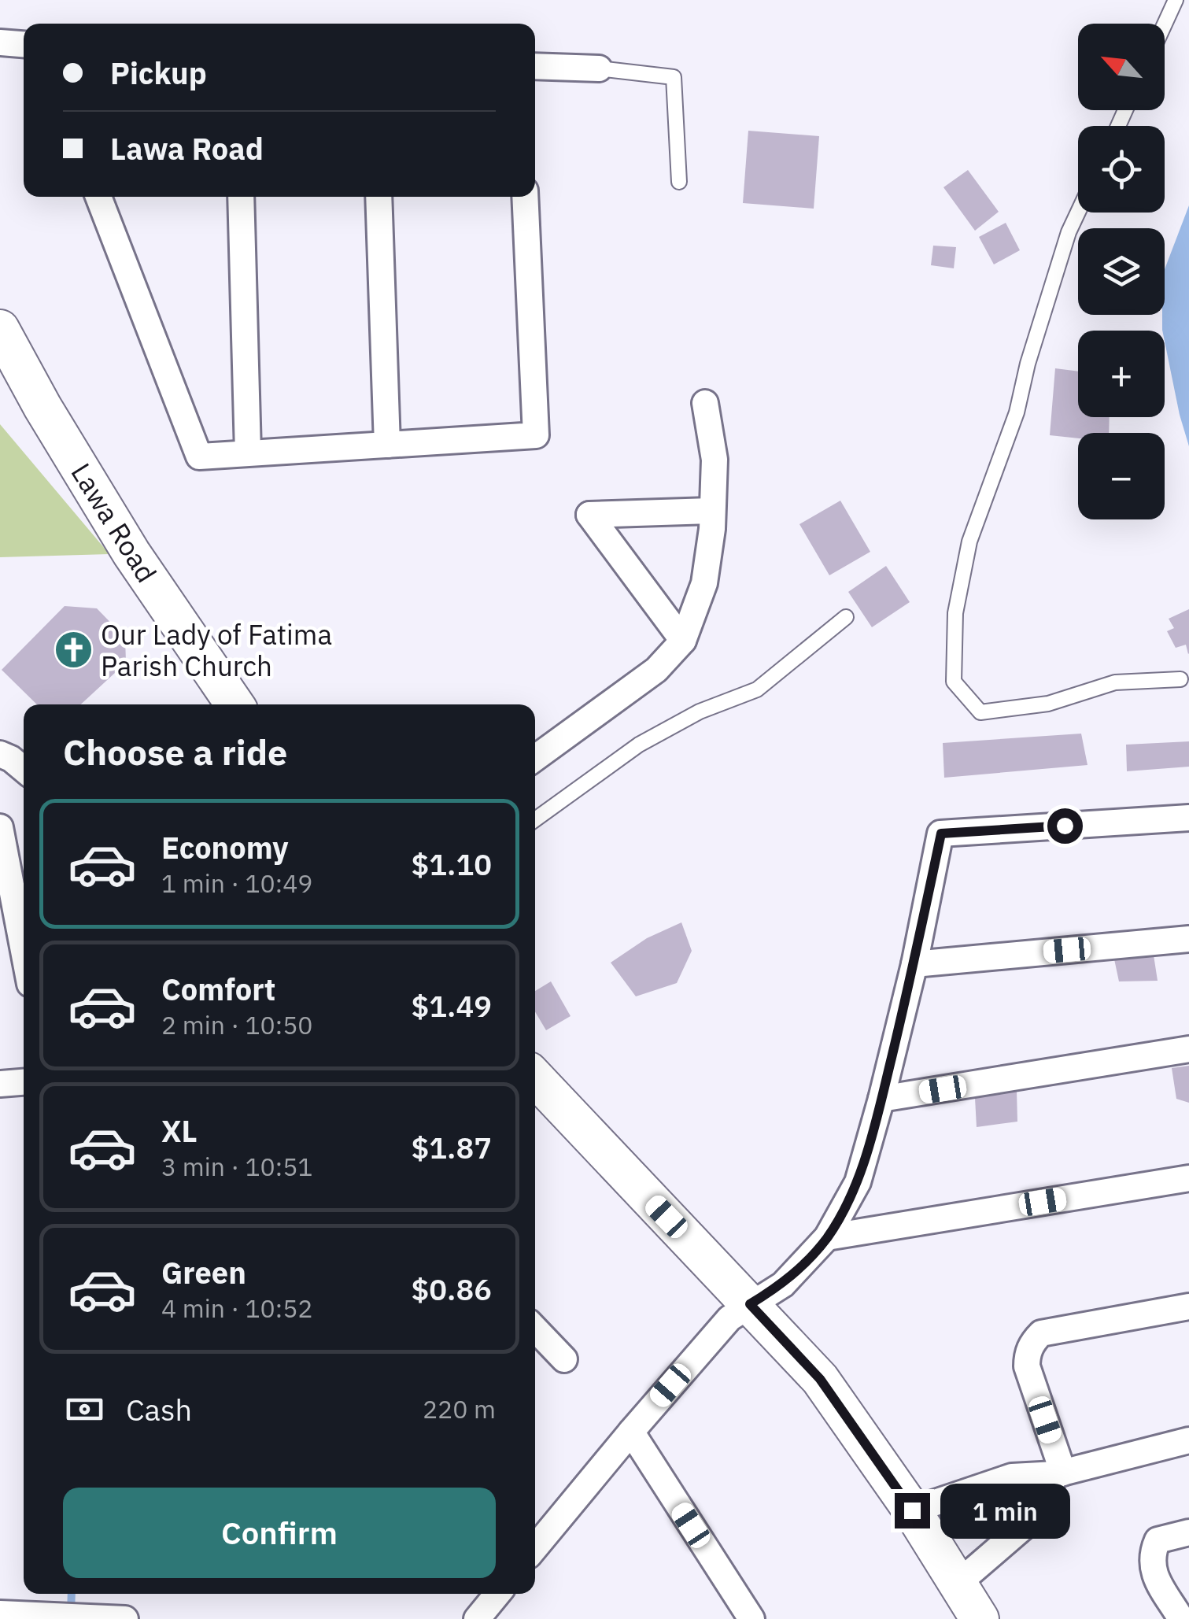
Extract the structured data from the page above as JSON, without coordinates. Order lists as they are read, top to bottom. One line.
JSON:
{"streets":{"main road":["Lawa Road"]},"places":{"church":["Our Lady of Fatima Parish Church"]},"north":"top left","page":{"map_buttons":["+","−"],"banner":["Pickup","Lawa Road"],"heading":"Choose a ride","list":[{"name":"Economy","note":"1 min · 10:49","value":"$1.10"},{"name":"Comfort","note":"2 min · 10:50","value":"$1.49"},{"name":"XL","note":"3 min · 10:51","value":"$1.87"},{"name":"Green","note":"4 min · 10:52","value":"$0.86"}],"pay":["Cash","220 m"],"buttons":"Confirm","bubble":"1 min"}}
